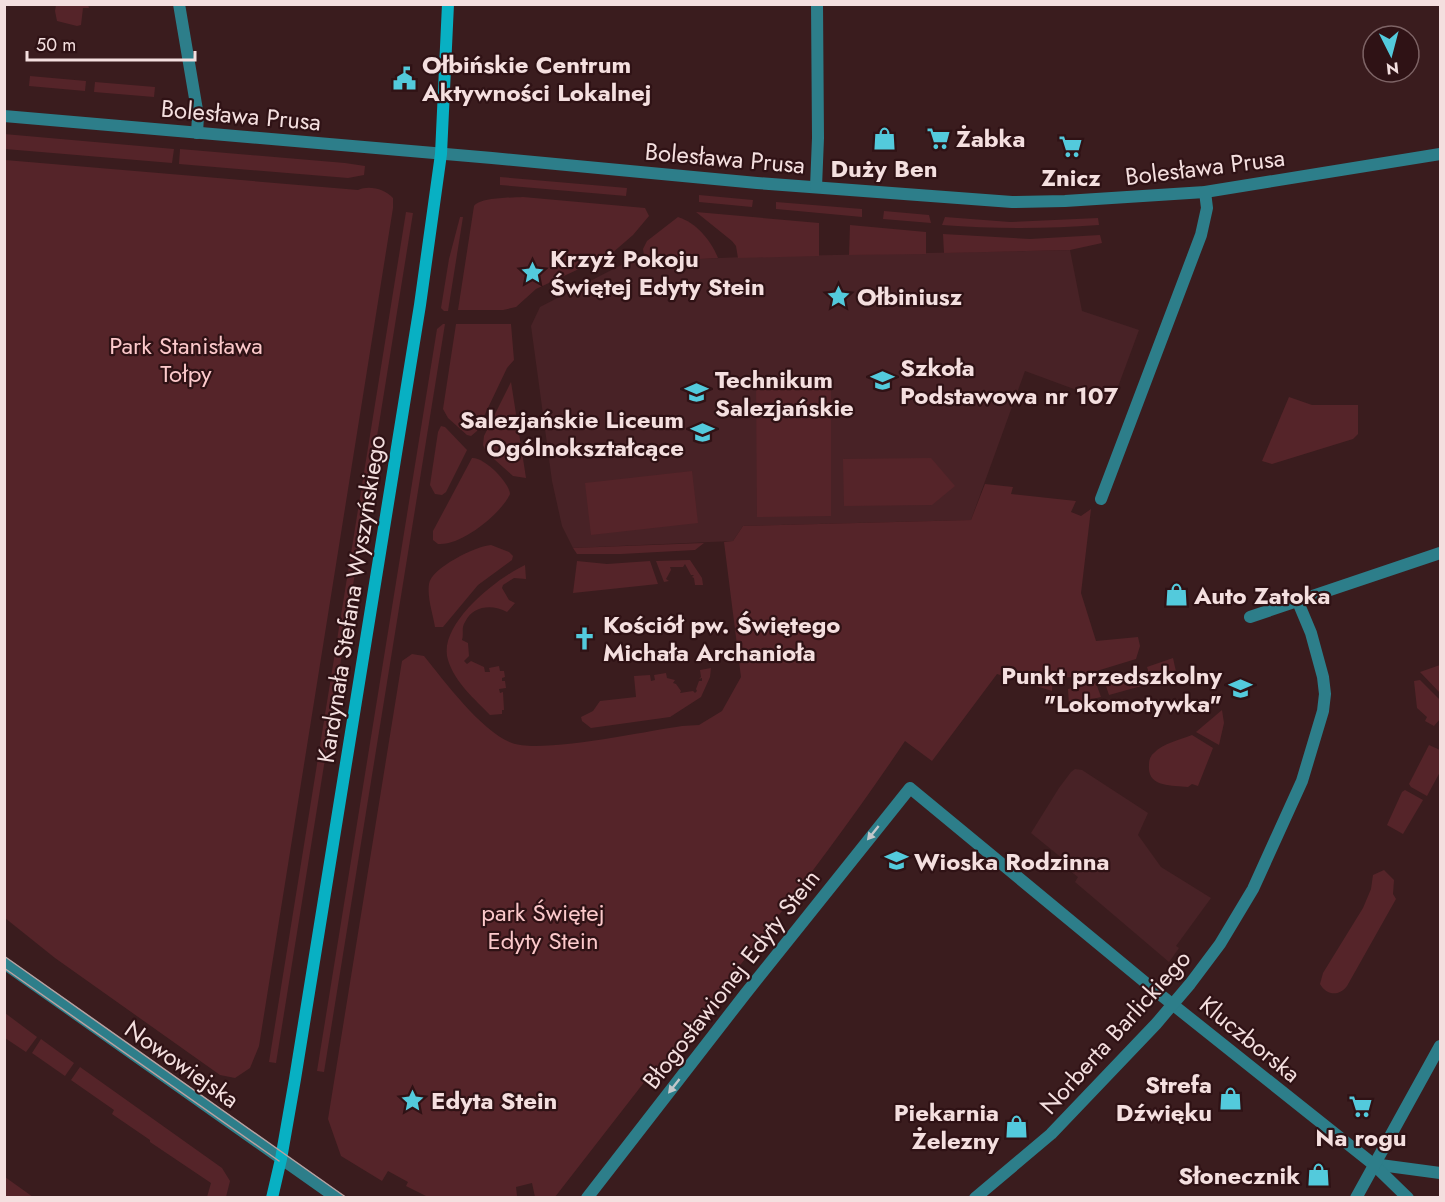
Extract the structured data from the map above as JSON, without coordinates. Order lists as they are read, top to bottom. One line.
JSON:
{"streets":{"main road":["Kardynała Stefana Wyszyńskiego"],"street":["Bolesława Prusa","Błogosławionej Edyty Stein","Norberta Barlickiego","Kluczborska","Nowowiejska"]},"crossings":[["Bolesława Prusa","Kardynała Stefana Wyszyńskiego"],["Kardynała Stefana Wyszyńskiego","Nowowiejska"],["Błogosławionej Edyty Stein","Kluczborska"],["Norberta Barlickiego","Kluczborska"]],"one_way":["Błogosławionej Edyty Stein"],"parks":["Park Stanisława Tołpy","park Świętej Edyty Stein"],"places":{"public building":["Ołbińskie Centrum Aktywności Lokalnej"],"shop":["Duży Ben","Auto Zatoka","Strefa Dźwięku","Piekarnia Żelezny","Słonecznik"],"supermarket":["Żabka","Znicz","Na rogu"],"place":["Krzyż Pokoju Świętej Edyty Stein","Ołbiniusz","Edyta Stein"],"school or university":["Szkoła Podstawowa nr 107","Technikum Salezjańskie","Salezjańskie Liceum Ogólnokształcące","Punkt przedszkolny \"Lokomotywka\"","Wioska Rodzinna"],"church":["Kościół pw. Świętego Michała Archanioła"]},"scale_bar":"50 m","north":"bottom"}
